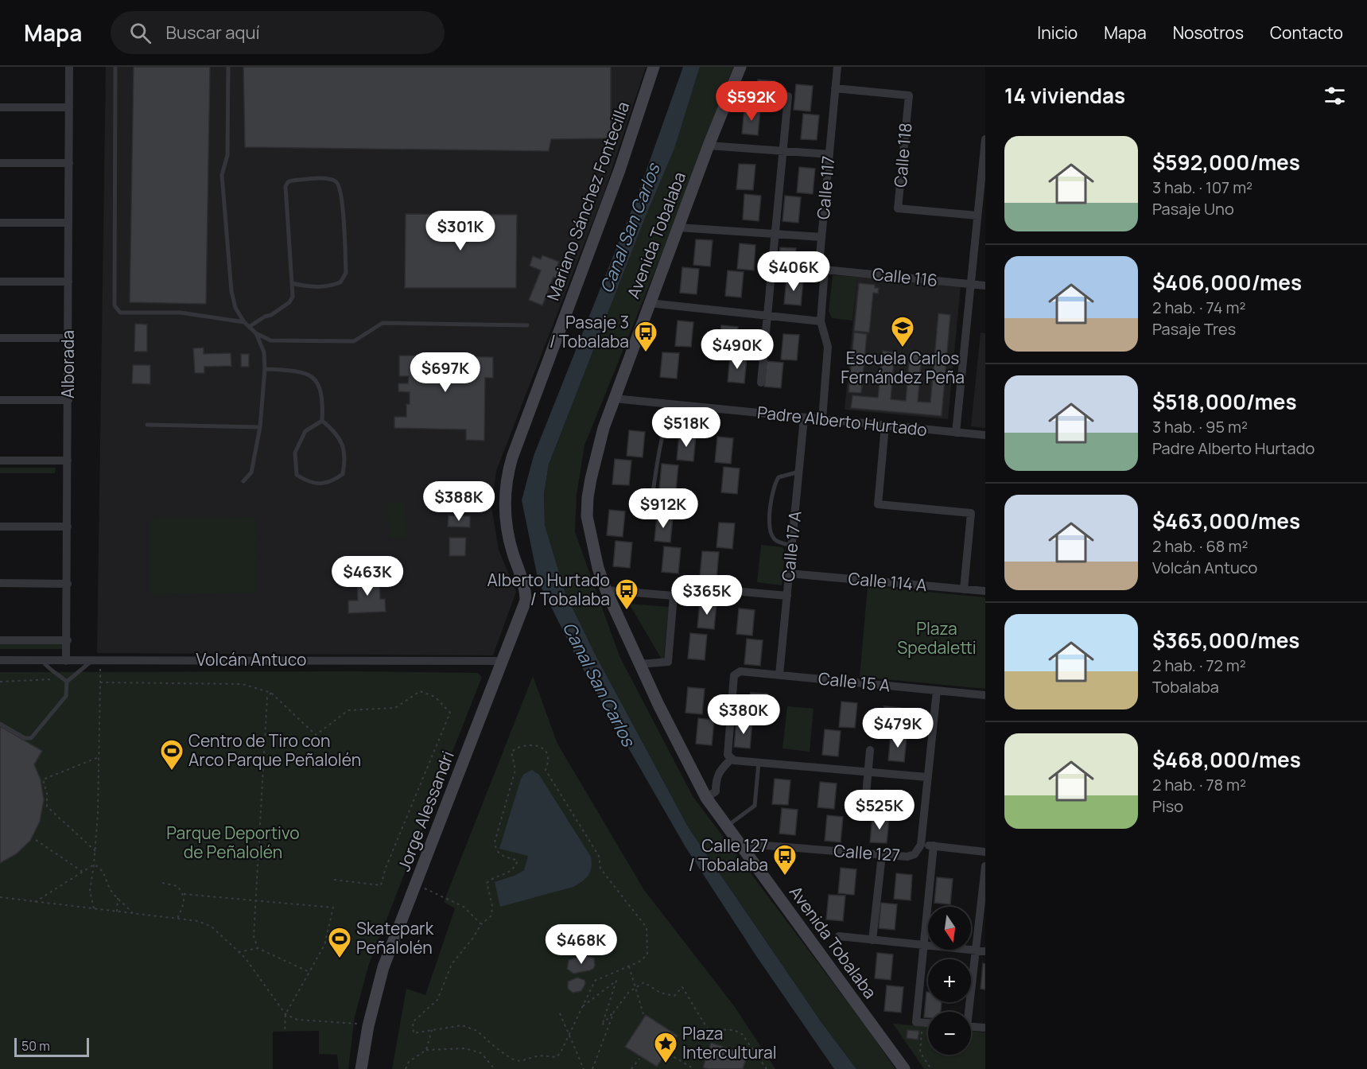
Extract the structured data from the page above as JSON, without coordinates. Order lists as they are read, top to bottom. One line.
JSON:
{"streets":{"main road":["Mariano Sánchez Fontecilla","Avenida Tobalaba","Jorge Alessandri"],"street":["Calle 118","Calle 117","Calle 116","Alborada","Padre Alberto Hurtado","Calle 17 A","Calle 114 A","Volcán Antuco","Calle 15 A","Calle 127"]},"crossings":[["Calle 118","Calle 117"],["Calle 117","Calle 116"],["Calle 117","Padre Alberto Hurtado"],["Mariano Sánchez Fontecilla","Jorge Alessandri"],["Avenida Tobalaba","Padre Alberto Hurtado"],["Avenida Tobalaba","Calle 127"],["Alborada","Volcán Antuco"],["Padre Alberto Hurtado","Calle 17 A"],["Calle 17 A","Calle 114 A"],["Calle 17 A","Calle 15 A"],["Volcán Antuco","Jorge Alessandri"]],"water":["Canal San Carlos"],"parks":["Plaza Spedaletti","Parque Deportivo de Peñalolén"],"places":{"school or university":["Escuela Carlos Fernández Peña"],"bus stop":["Pasaje 3 / Tobalaba","Alberto Hurtado / Tobalaba","Calle 127 / Tobalaba"],"sports":["Centro de Tiro con Arco Parque Peñalolén","Skatepark Peñalolén"],"place":["Plaza Intercultural"]},"scale_bar":"50 m","north":"bottom","page":{"header":"Mapa","search":"Buscar aquí","nav":["Inicio","Mapa","Nosotros","Contacto"],"heading":"14 viviendas","price":["$592K","$301K","$406K","$490K","$697K","$518K","$388K","$912K","$463K","$365K","$380K","$479K","$525K","$468K"],"list":[{"name":"$592,000/mes","note":"3 hab. · 107 m² · Pasaje Uno"},{"name":"$406,000/mes","note":"2 hab. · 74 m² · Pasaje Tres"},{"name":"$518,000/mes","note":"3 hab. · 95 m² · Padre Alberto Hurtado"},{"name":"$463,000/mes","note":"2 hab. · 68 m² · Volcán Antuco"},{"name":"$365,000/mes","note":"2 hab. · 72 m² · Tobalaba"},{"name":"$468,000/mes","note":"2 hab. · 78 m² · Piso"}],"map_buttons":["+","−"],"scale":"50 m"}}
